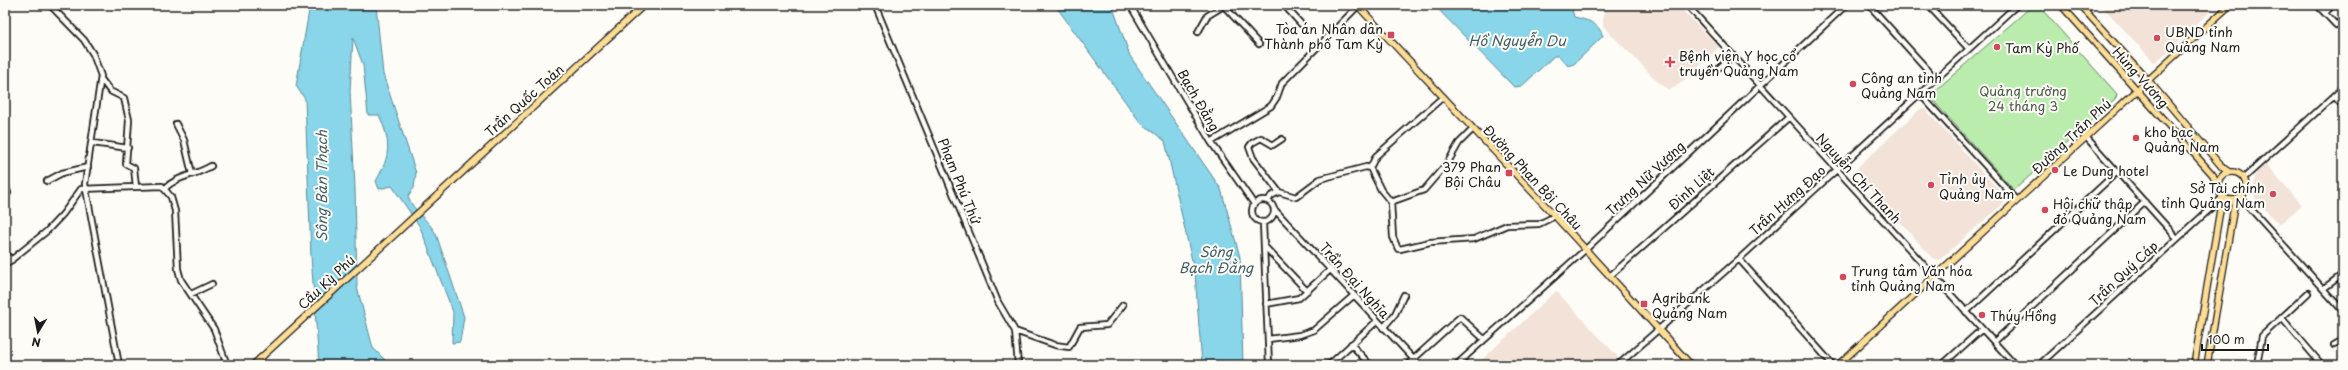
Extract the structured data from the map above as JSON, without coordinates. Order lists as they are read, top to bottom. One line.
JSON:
{"streets":{"main road":["Hùng Vương","Trần Quốc Toản","Đường Trần Phú","Đường Phan Bội Châu","Cầu Kỳ Phú"],"street":["Bạch Đằng","Trưng Nữ Vương","Nguyễn Chí Thanh","Phạm Phú Thứ","Đinh Liệt","Trần Hưng Đạo","Trần Quý Cáp","Trần Đại Nghĩa"]},"crossings":[["Hùng Vương","Đường Trần Phú"],["Hùng Vương","Trần Quý Cáp"],["Trần Quốc Toản","Cầu Kỳ Phú"],["Bạch Đằng","Trần Đại Nghĩa"],["Đường Trần Phú","Nguyễn Chí Thanh"],["Đường Phan Bội Châu","Trưng Nữ Vương"],["Đường Phan Bội Châu","Đinh Liệt"],["Đường Phan Bội Châu","Trần Hưng Đạo"],["Trưng Nữ Vương","Nguyễn Chí Thanh"],["Nguyễn Chí Thanh","Đinh Liệt"],["Nguyễn Chí Thanh","Trần Hưng Đạo"]],"water":["Hồ Nguyễn Du","Sông Bàn Thạch","Sông Bạch Đằng"],"parks":["Quảng trường 24 tháng 3"],"places":{"transit":["Tòa án Nhân dân Thành phố Tam Kỳ","379 Phan Bội Châu","Agribank Quảng Nam"],"other":["UBND tỉnh Quảng Nam","Tam Kỳ Phố","Công an tỉnh Quảng Nam","kho bạc Quảng Nam","Le Dung hotel","Tỉnh ủy Quảng Nam","Sở Tài chính tỉnh Quảng Nam","Hội chữ thập đỏ Quảng Nam","Trung tâm Văn hóa tỉnh Quảng Nam","Thúy Hồng"],"health":["Bệnh viện Y học cổ truyền Quảng Nam"]},"scale_bar":"100 m","north":"bottom"}
